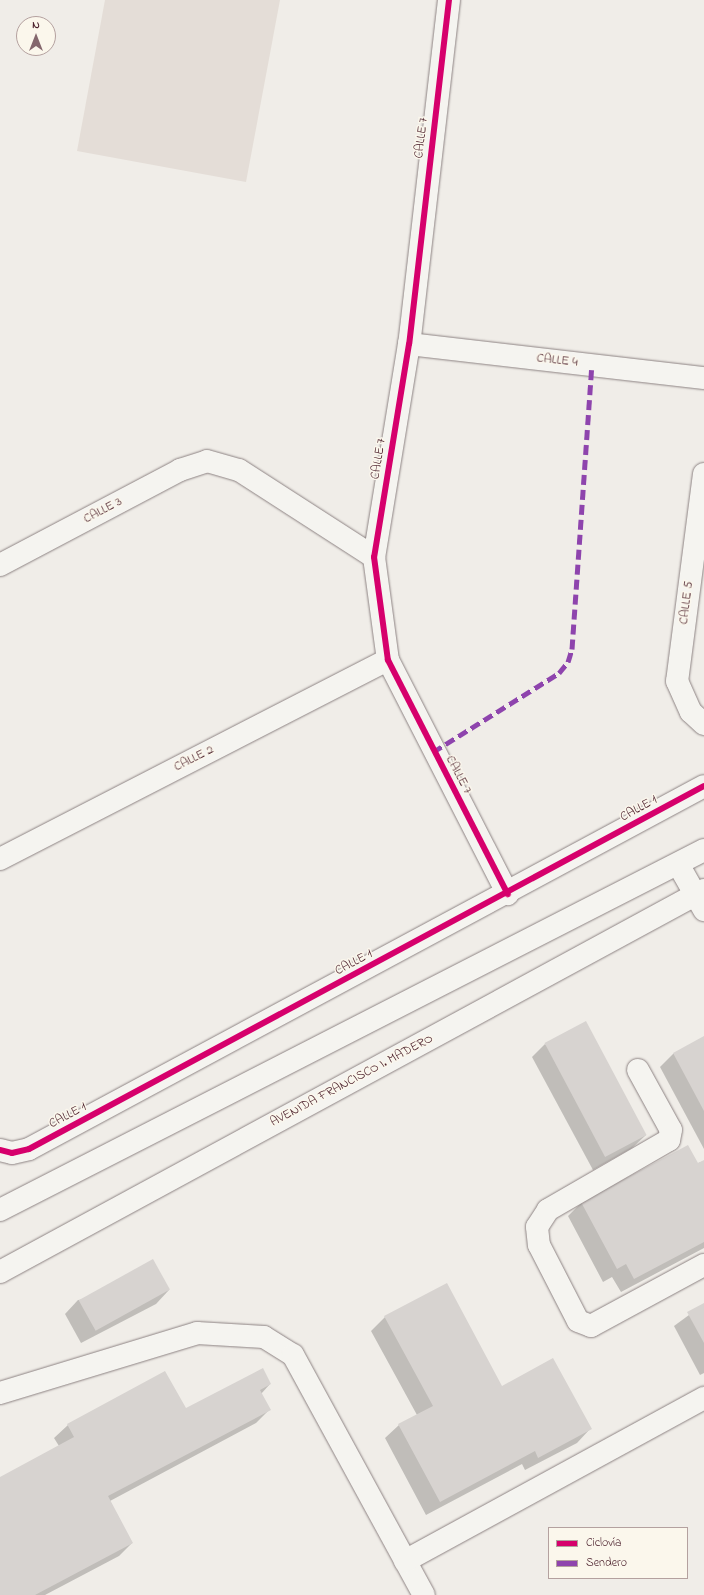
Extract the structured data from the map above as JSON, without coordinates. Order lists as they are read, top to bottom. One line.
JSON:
{"streets":{"street":["CALLE 7","CALLE 4","CALLE 3","CALLE 5","CALLE 2","CALLE 1","AVENIDA FRANCISCO I. MADERO"]},"crossings":[["CALLE 7","CALLE 4"],["CALLE 7","CALLE 3"],["CALLE 7","CALLE 2"],["CALLE 7","CALLE 1"]],"legend":["Ciclovía","Sendero"],"north":"top"}
